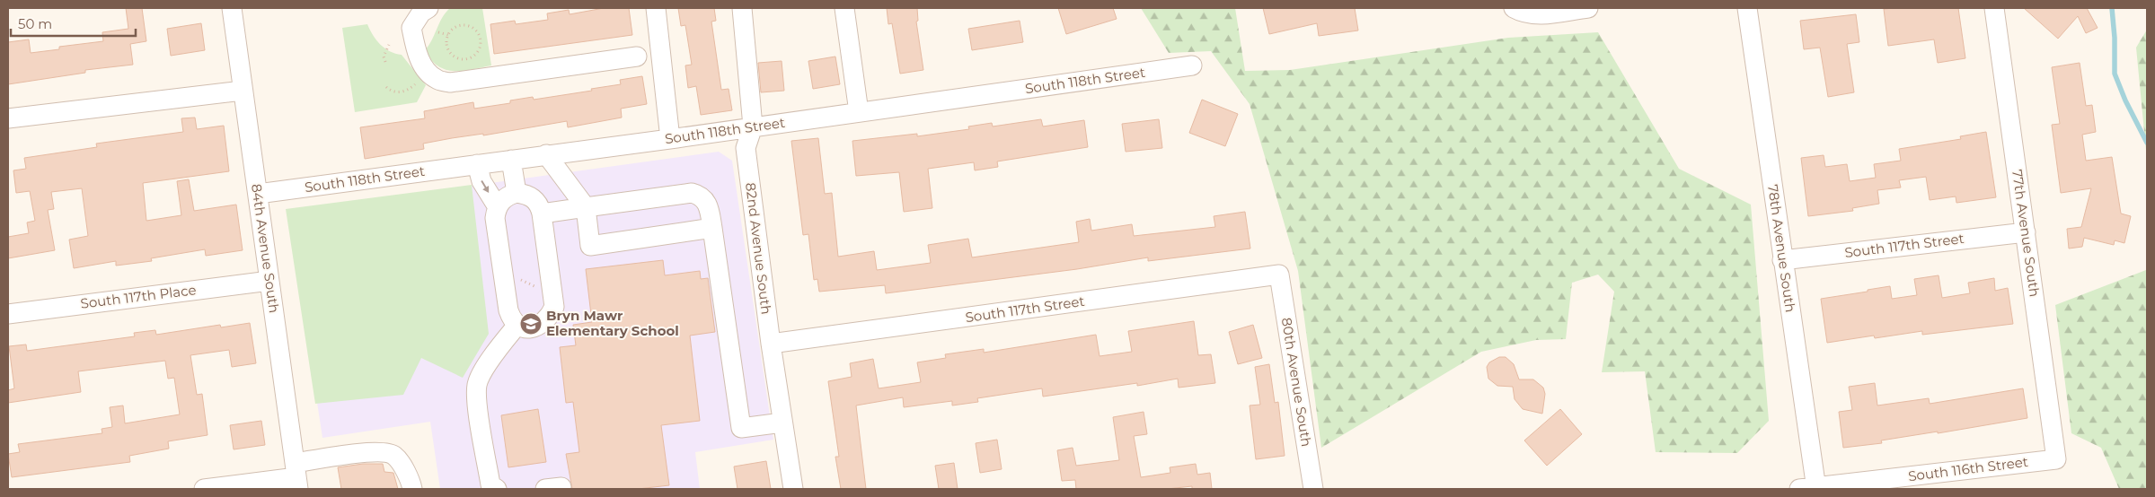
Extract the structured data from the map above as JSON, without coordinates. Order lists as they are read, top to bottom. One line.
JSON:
{"streets":{"street":["South 118th Street","77th Avenue South","South 117th Street","84th Avenue South","82nd Avenue South","78th Avenue South","South 117th Place","80th Avenue South","South 116th Street"]},"crossings":[["South 118th Street","84th Avenue South"],["South 118th Street","82nd Avenue South"],["77th Avenue South","South 117th Street"],["77th Avenue South","South 116th Street"],["South 117th Street","82nd Avenue South"],["South 117th Street","78th Avenue South"],["South 117th Street","80th Avenue South"],["84th Avenue South","South 117th Place"],["78th Avenue South","South 116th Street"]],"places":{"school or university":["Bryn Mawr Elementary School"]},"scale_bar":"50 m"}
